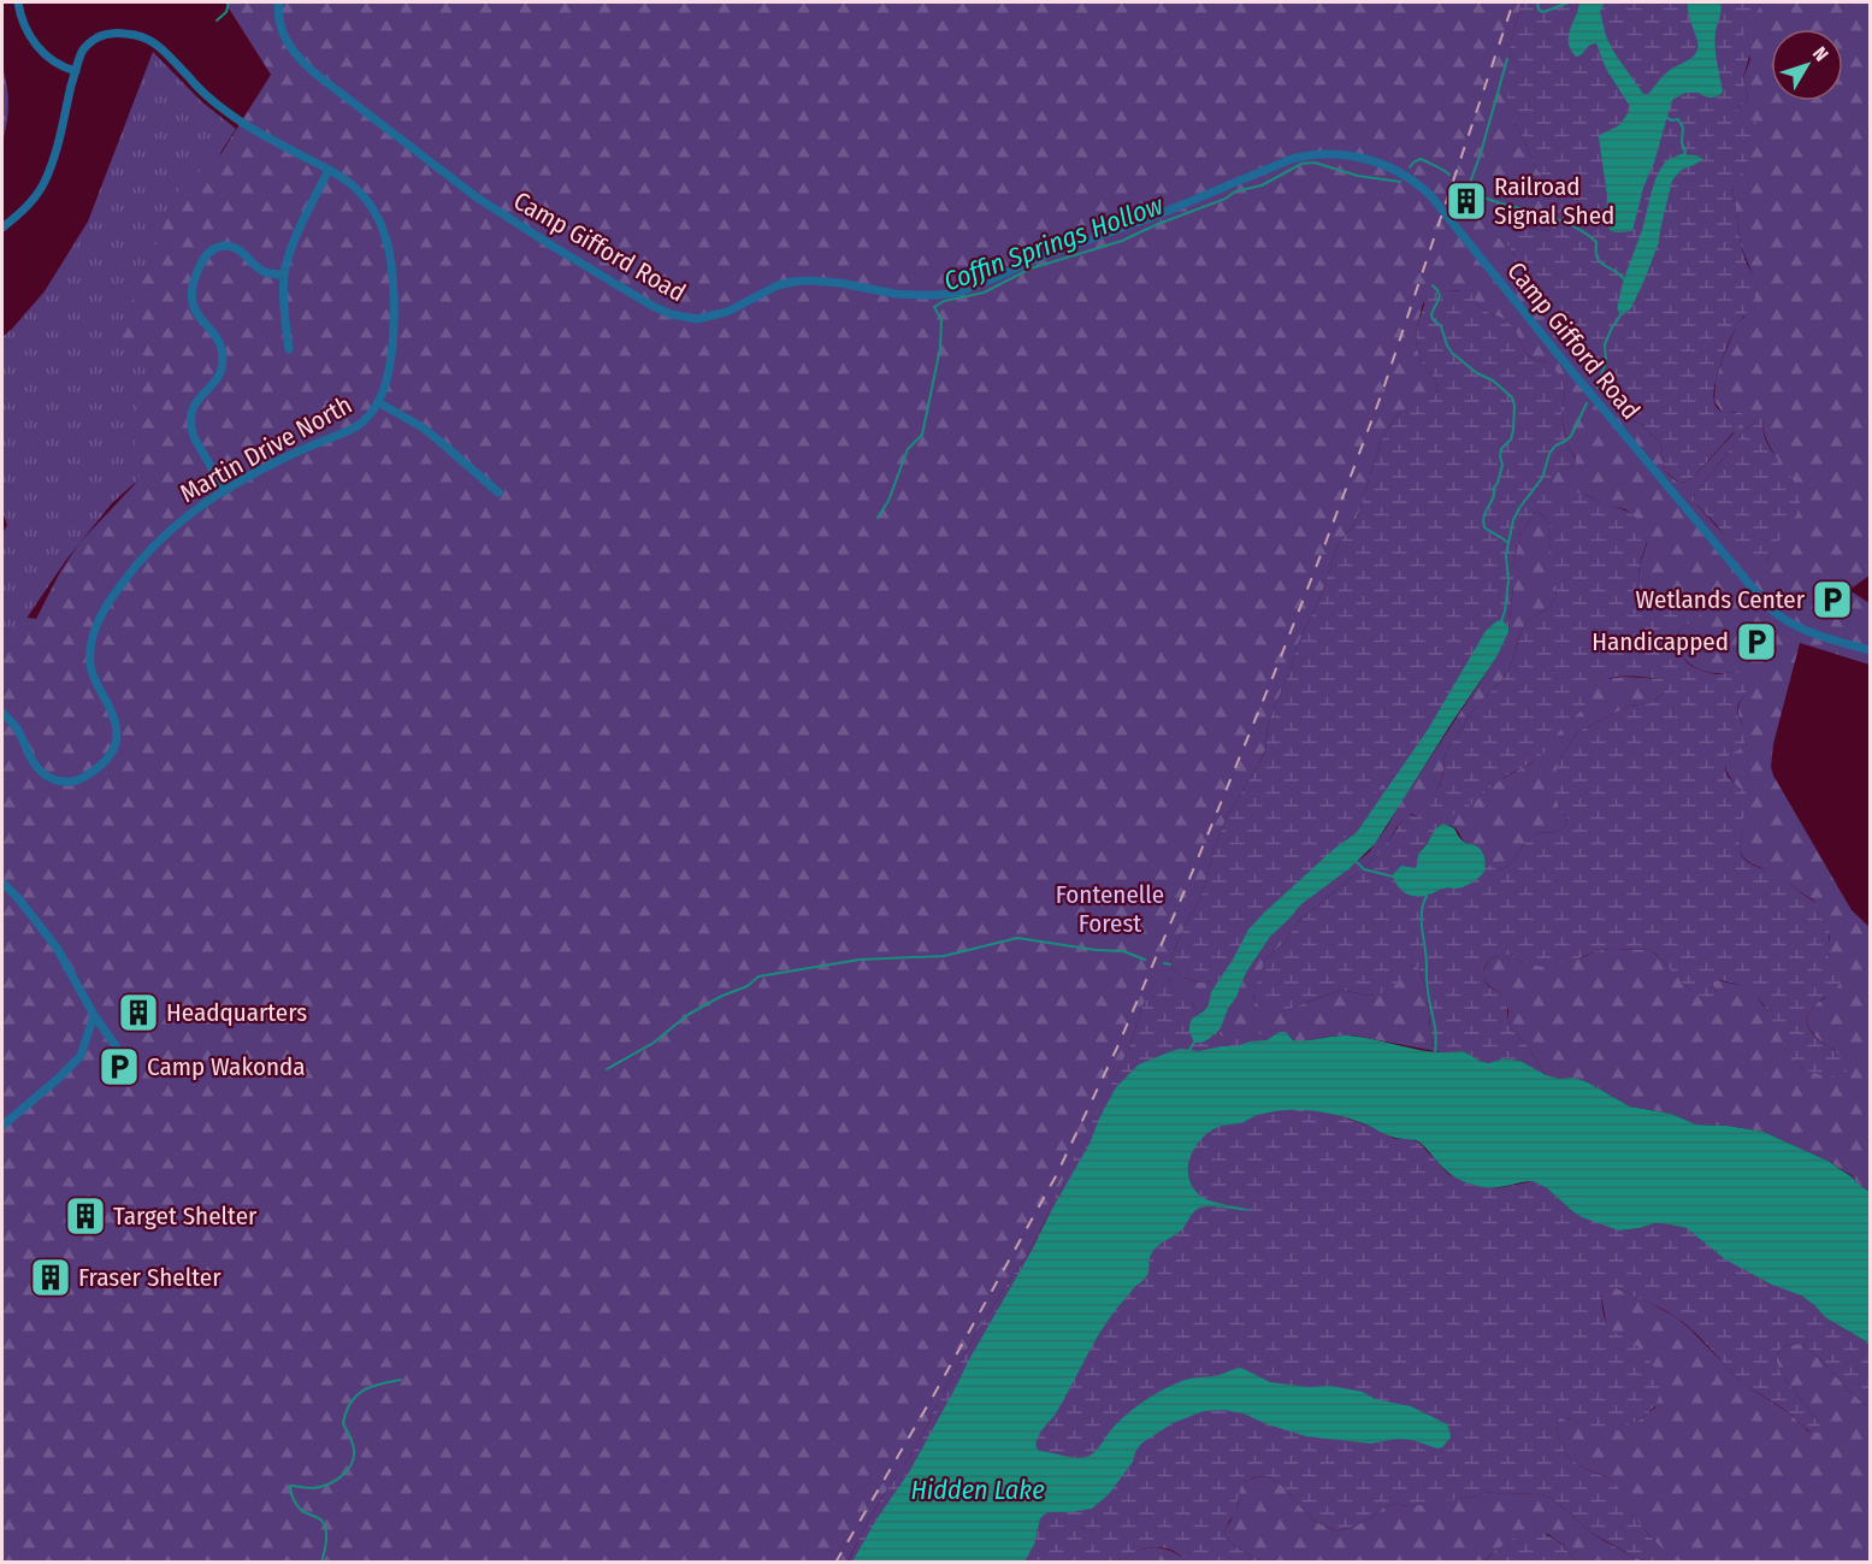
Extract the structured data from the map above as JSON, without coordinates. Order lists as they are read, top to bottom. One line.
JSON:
{"streets":{"street":["Camp Gifford Road","Martin Drive North"]},"water":["Coffin Springs Hollow","Hidden Lake"],"parks":["Fontenelle Forest"],"places":{"building":["Railroad Signal Shed","Headquarters","Target Shelter","Fraser Shelter"],"parking":["Wetlands Center","Handicapped","Camp Wakonda"]},"north":"top right"}
